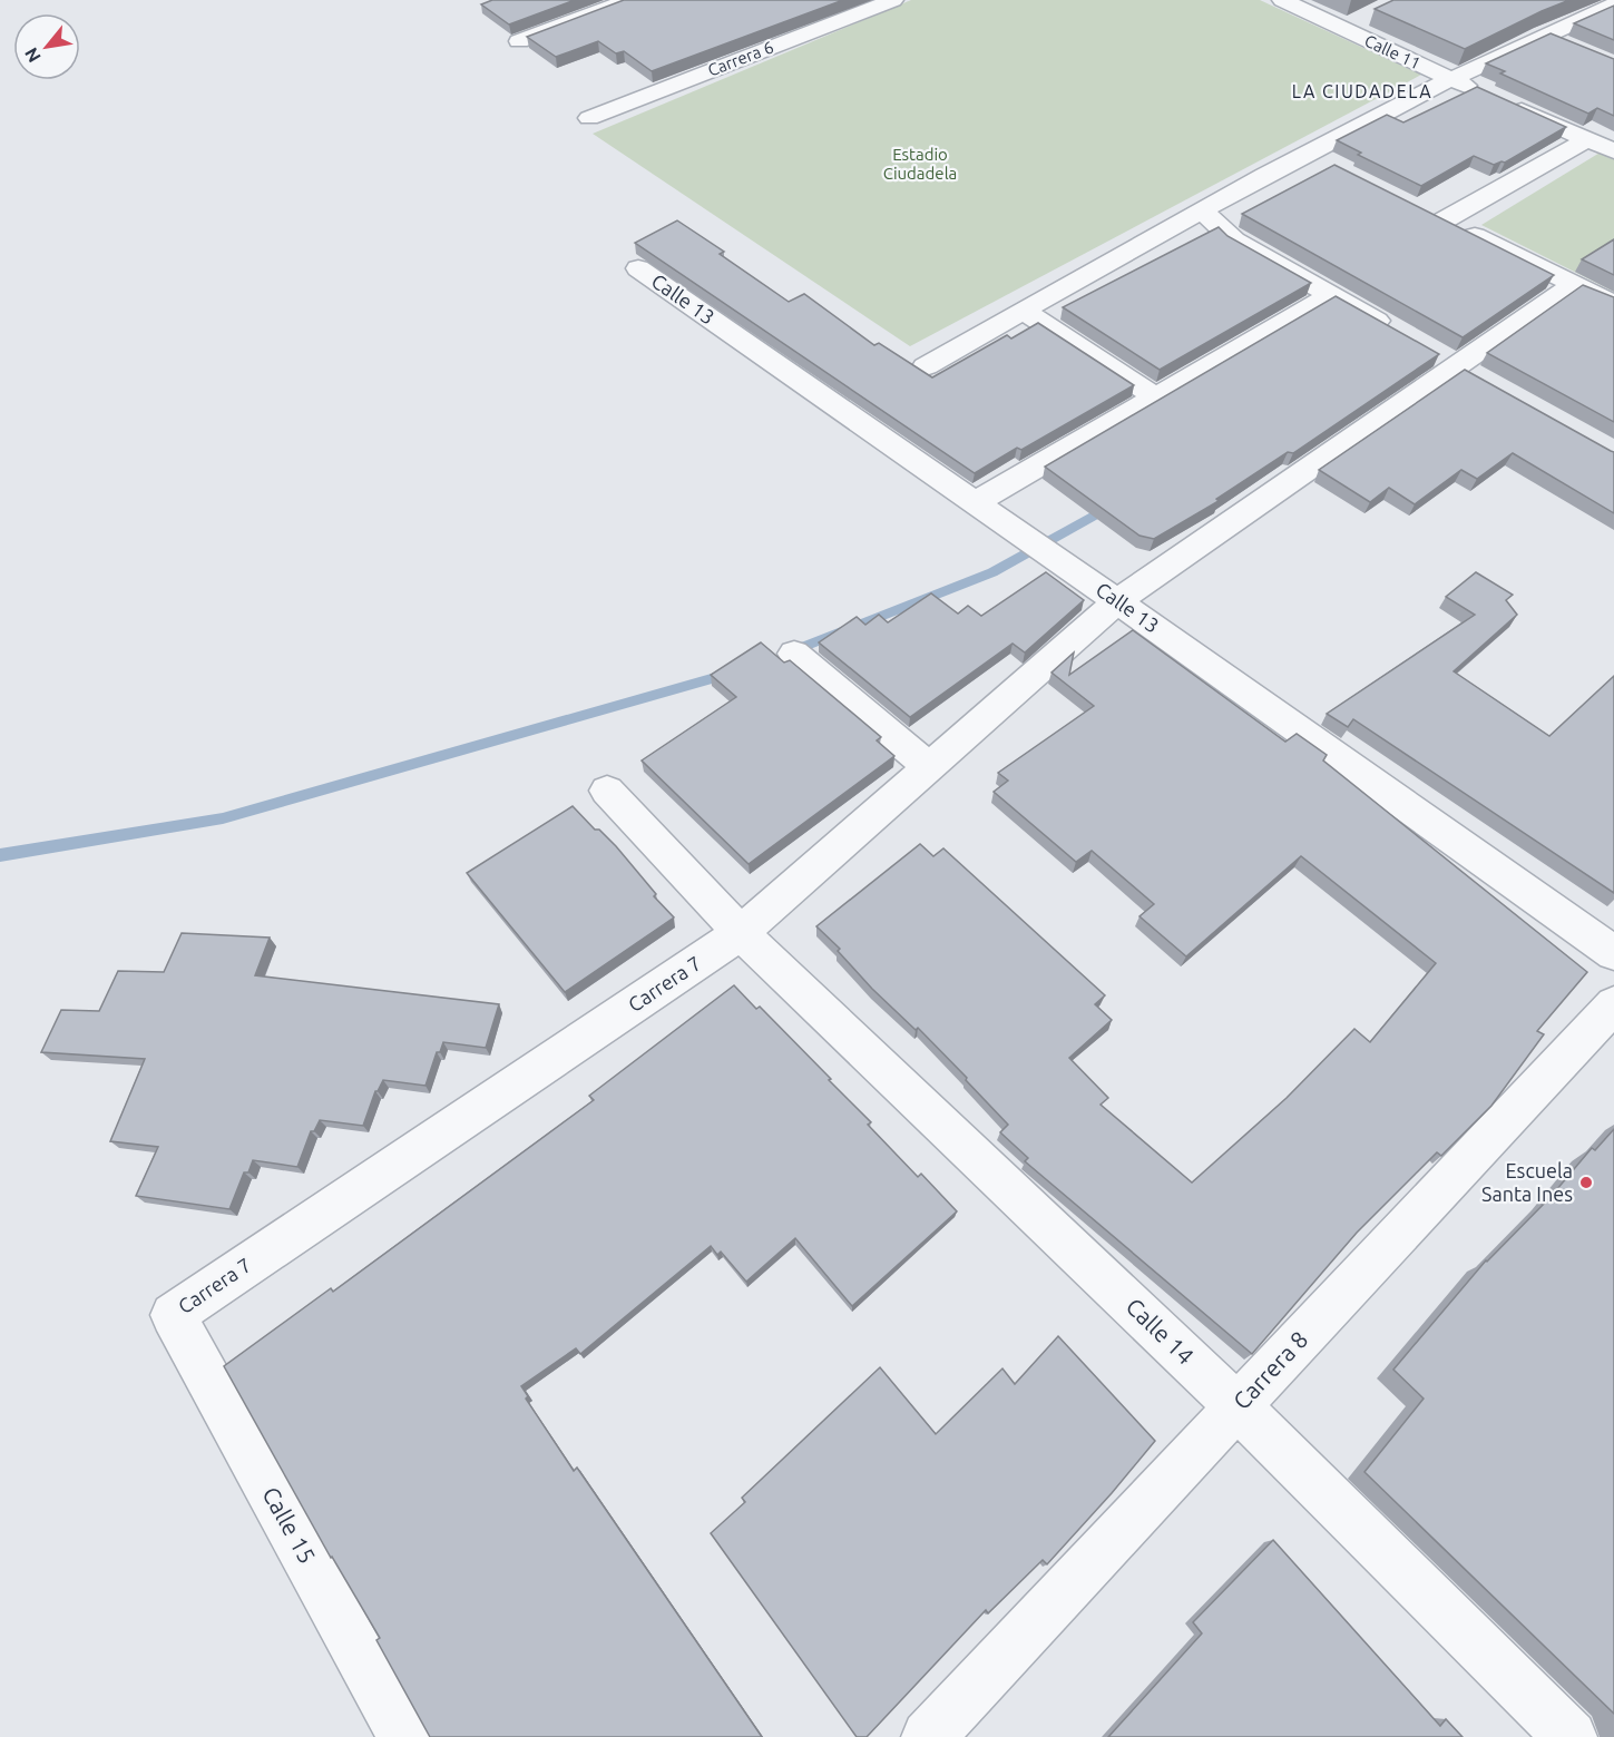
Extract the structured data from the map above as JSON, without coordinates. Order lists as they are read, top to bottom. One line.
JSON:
{"streets":{"street":["Calle 11","Carrera 6","Calle 13","Carrera 7","Calle 14","Carrera 8","Calle 15"]},"crossings":[["Calle 13","Carrera 7"],["Carrera 7","Calle 14"],["Carrera 7","Calle 15"],["Calle 14","Carrera 8"]],"districts":["LA CIUDADELA"],"parks":["Estadio Ciudadela"],"places":["Escuela Santa Ines"],"north":"bottom left"}
